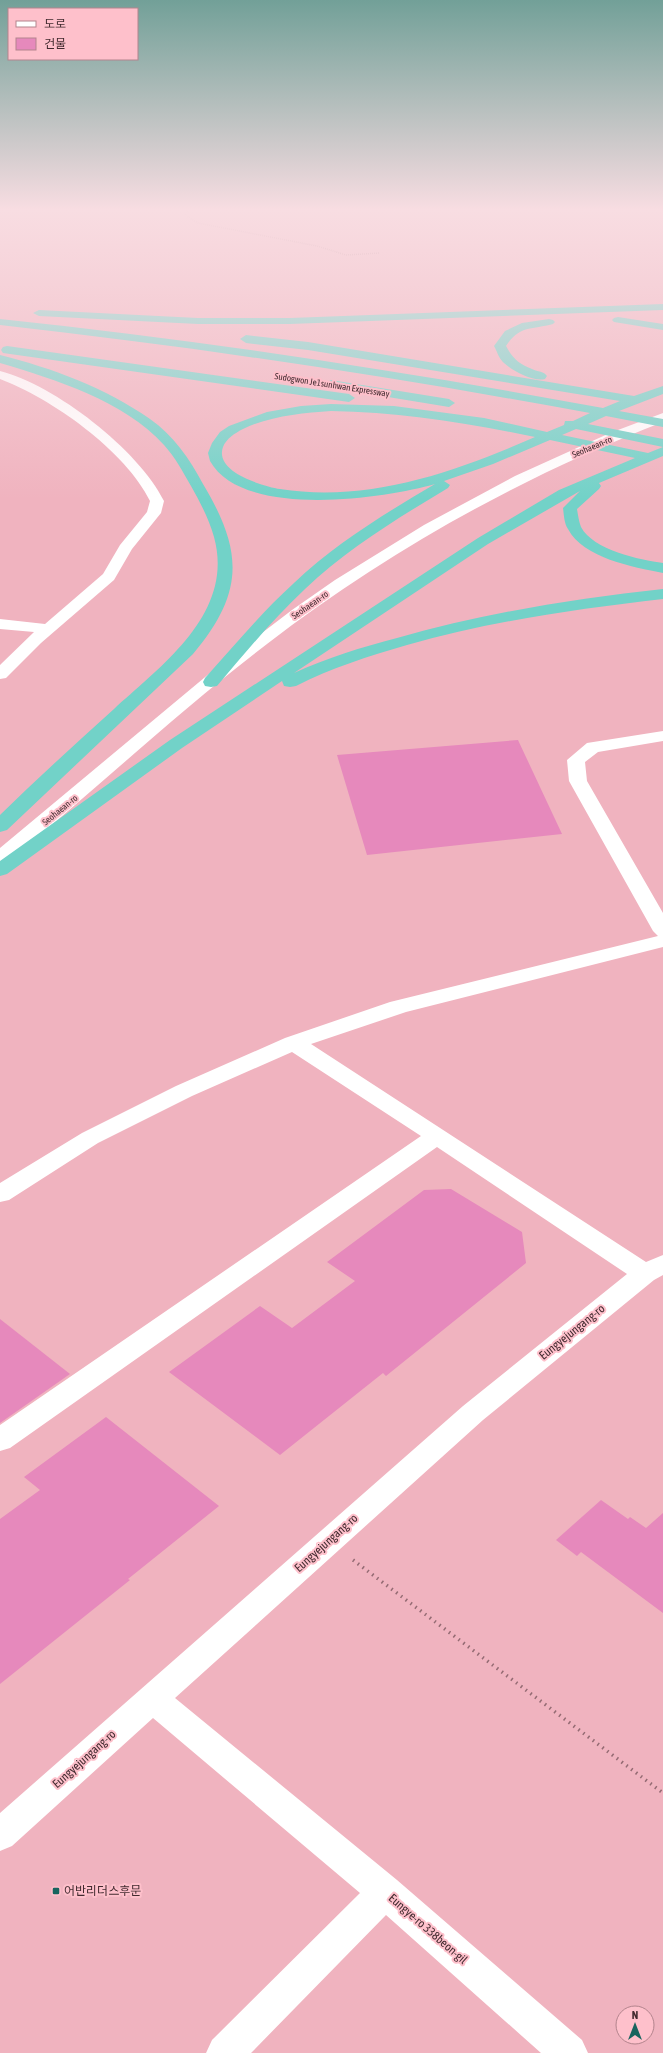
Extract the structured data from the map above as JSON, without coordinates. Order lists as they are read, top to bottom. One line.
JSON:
{"streets":{"highway":["Sudogwon Je1sunhwan Expressway"],"street":["Seohaean-ro","Eungyejungang-ro","Eungye-ro 338beon-gil"]},"places":{"transit":["어반리더스후문"]},"legend":["도로","건물"],"north":"top"}
